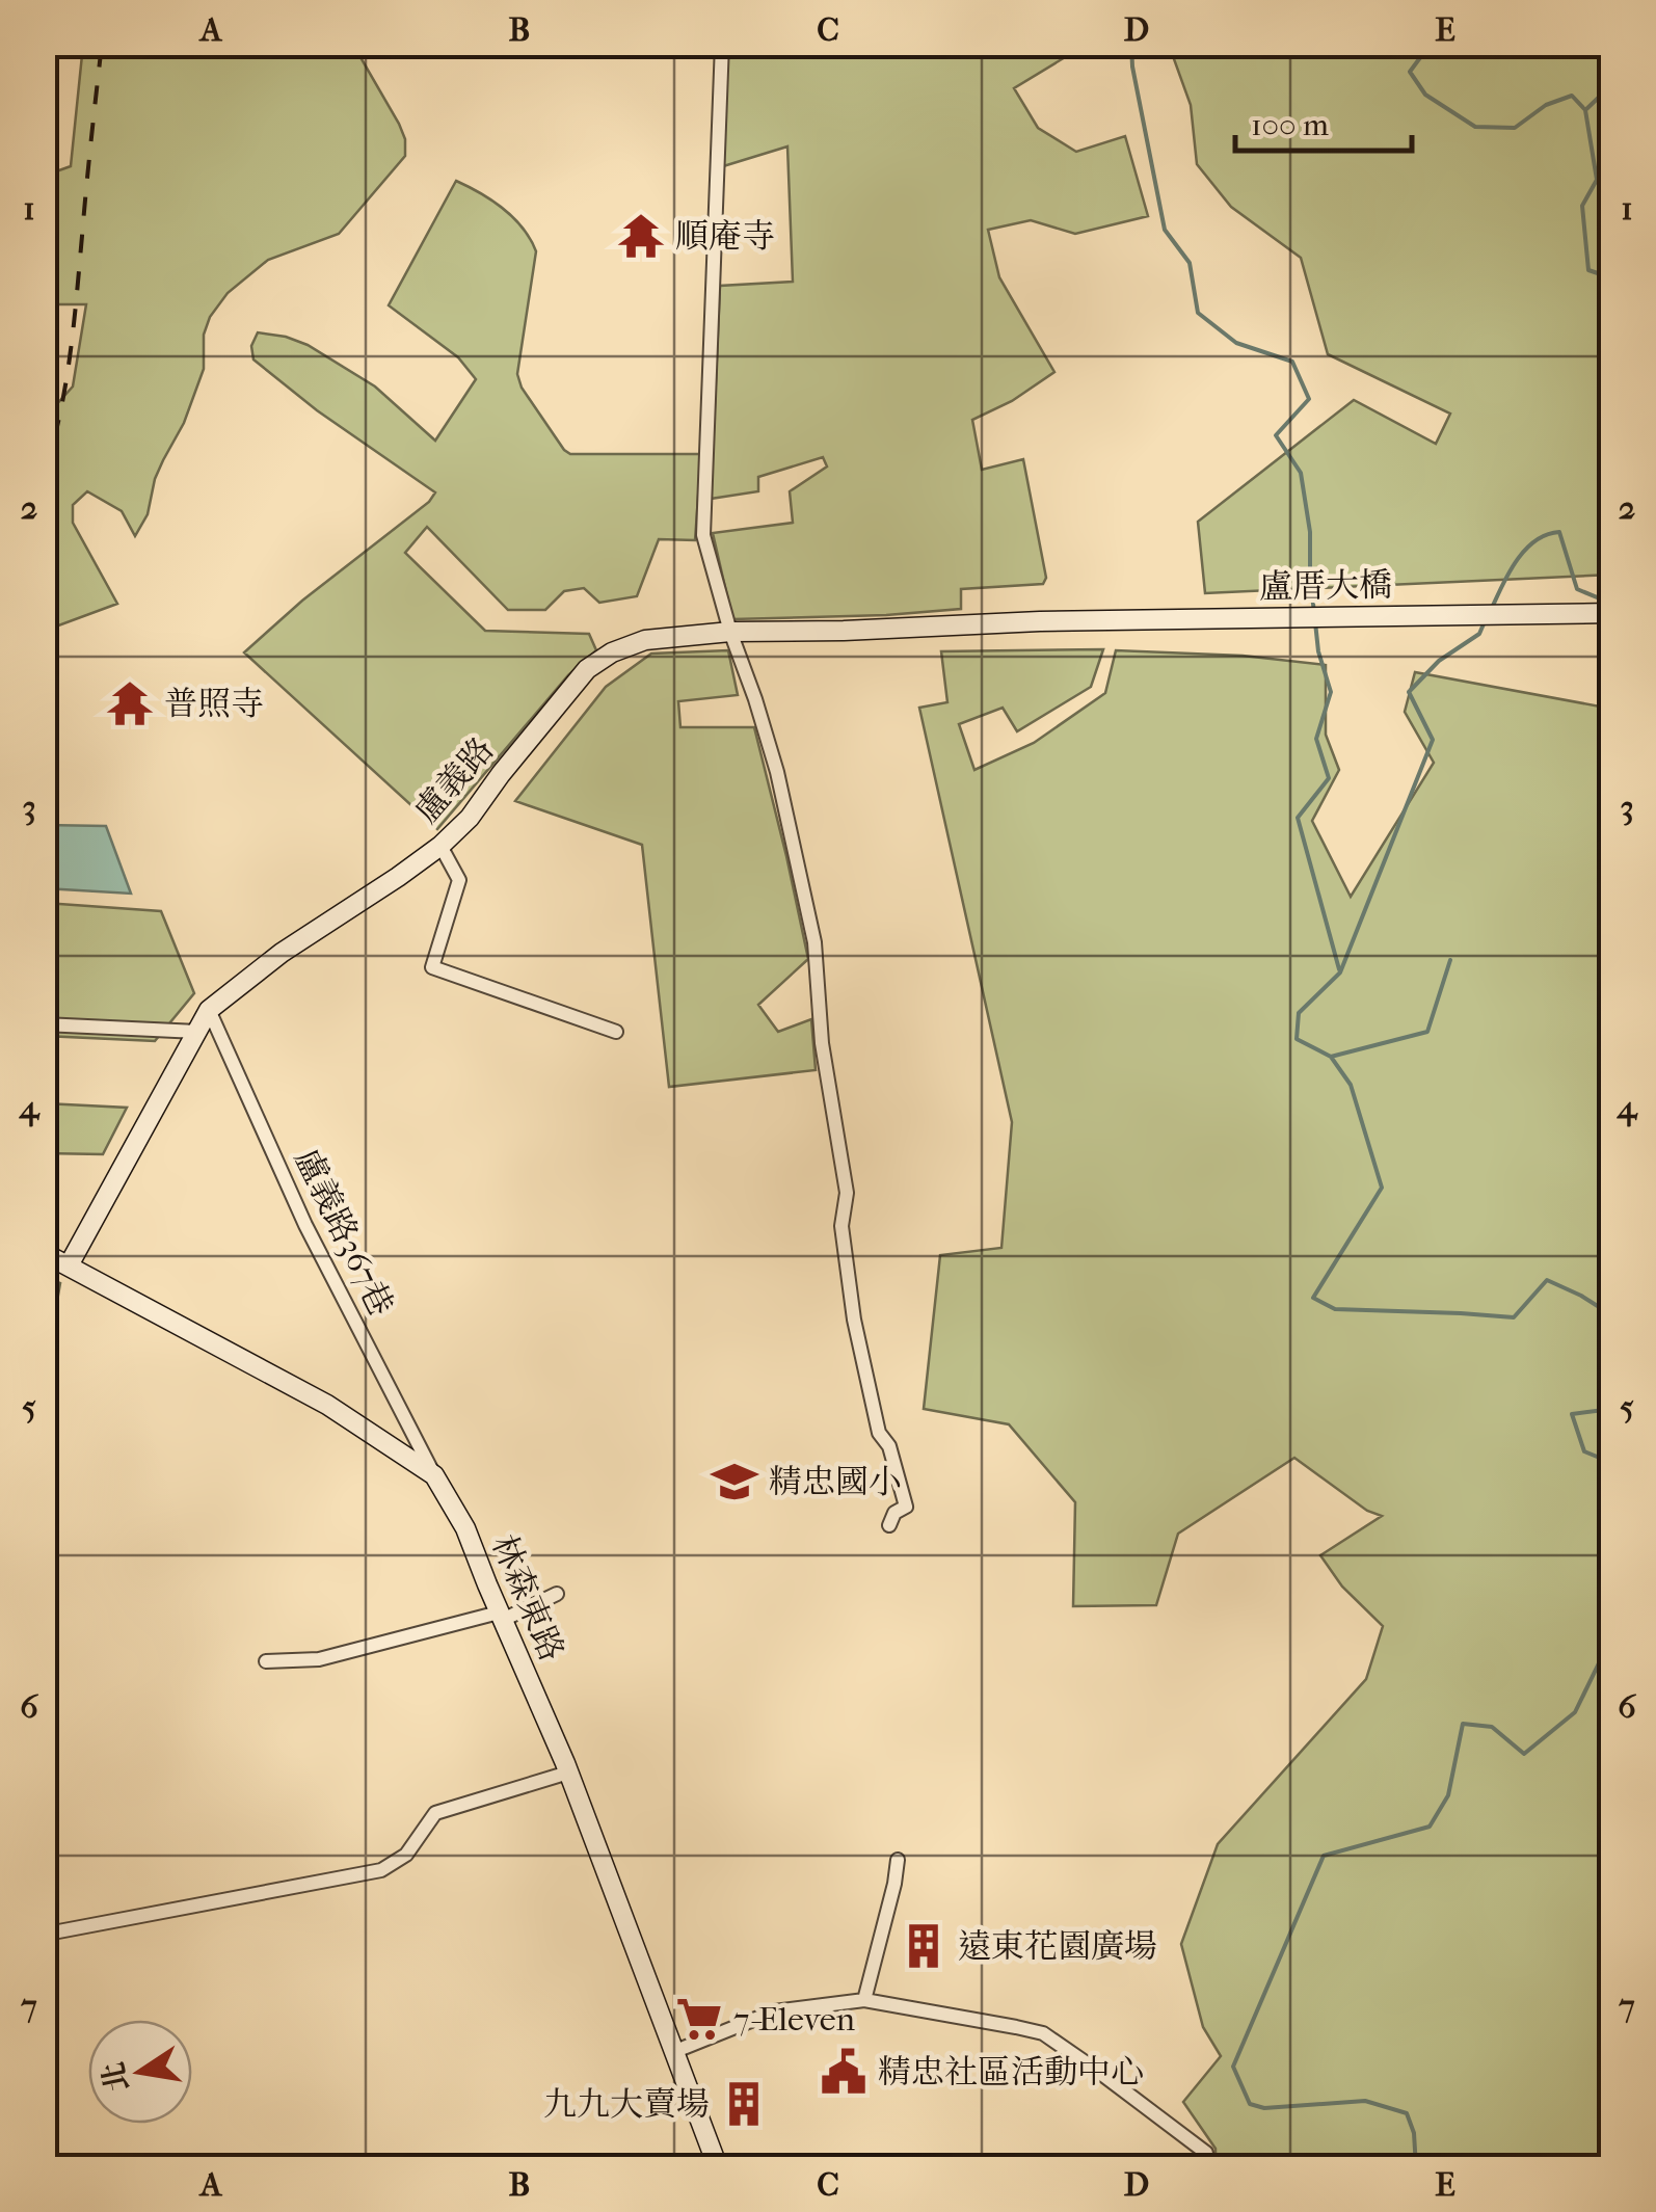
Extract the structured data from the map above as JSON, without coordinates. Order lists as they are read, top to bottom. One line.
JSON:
{"streets":{"street":["盧厝大橋","盧義路","盧義路367巷","林森東路"]},"crossings":[["盧厝大橋","盧義路"],["盧義路","盧義路367巷"],["盧義路","林森東路"],["盧義路367巷","林森東路"]],"places":{"temple":["順庵寺","普照寺"],"school or university":["精忠國小"],"building":["遠東花園廣場","九九大賣場"],"supermarket":["7-Eleven"],"public building":["精忠社區活動中心"]},"scale_bar":"100 m","north":"left","grid":{"columns":["A","B","C","D","E"],"rows":["1","2","3","4","5","6","7"]}}
